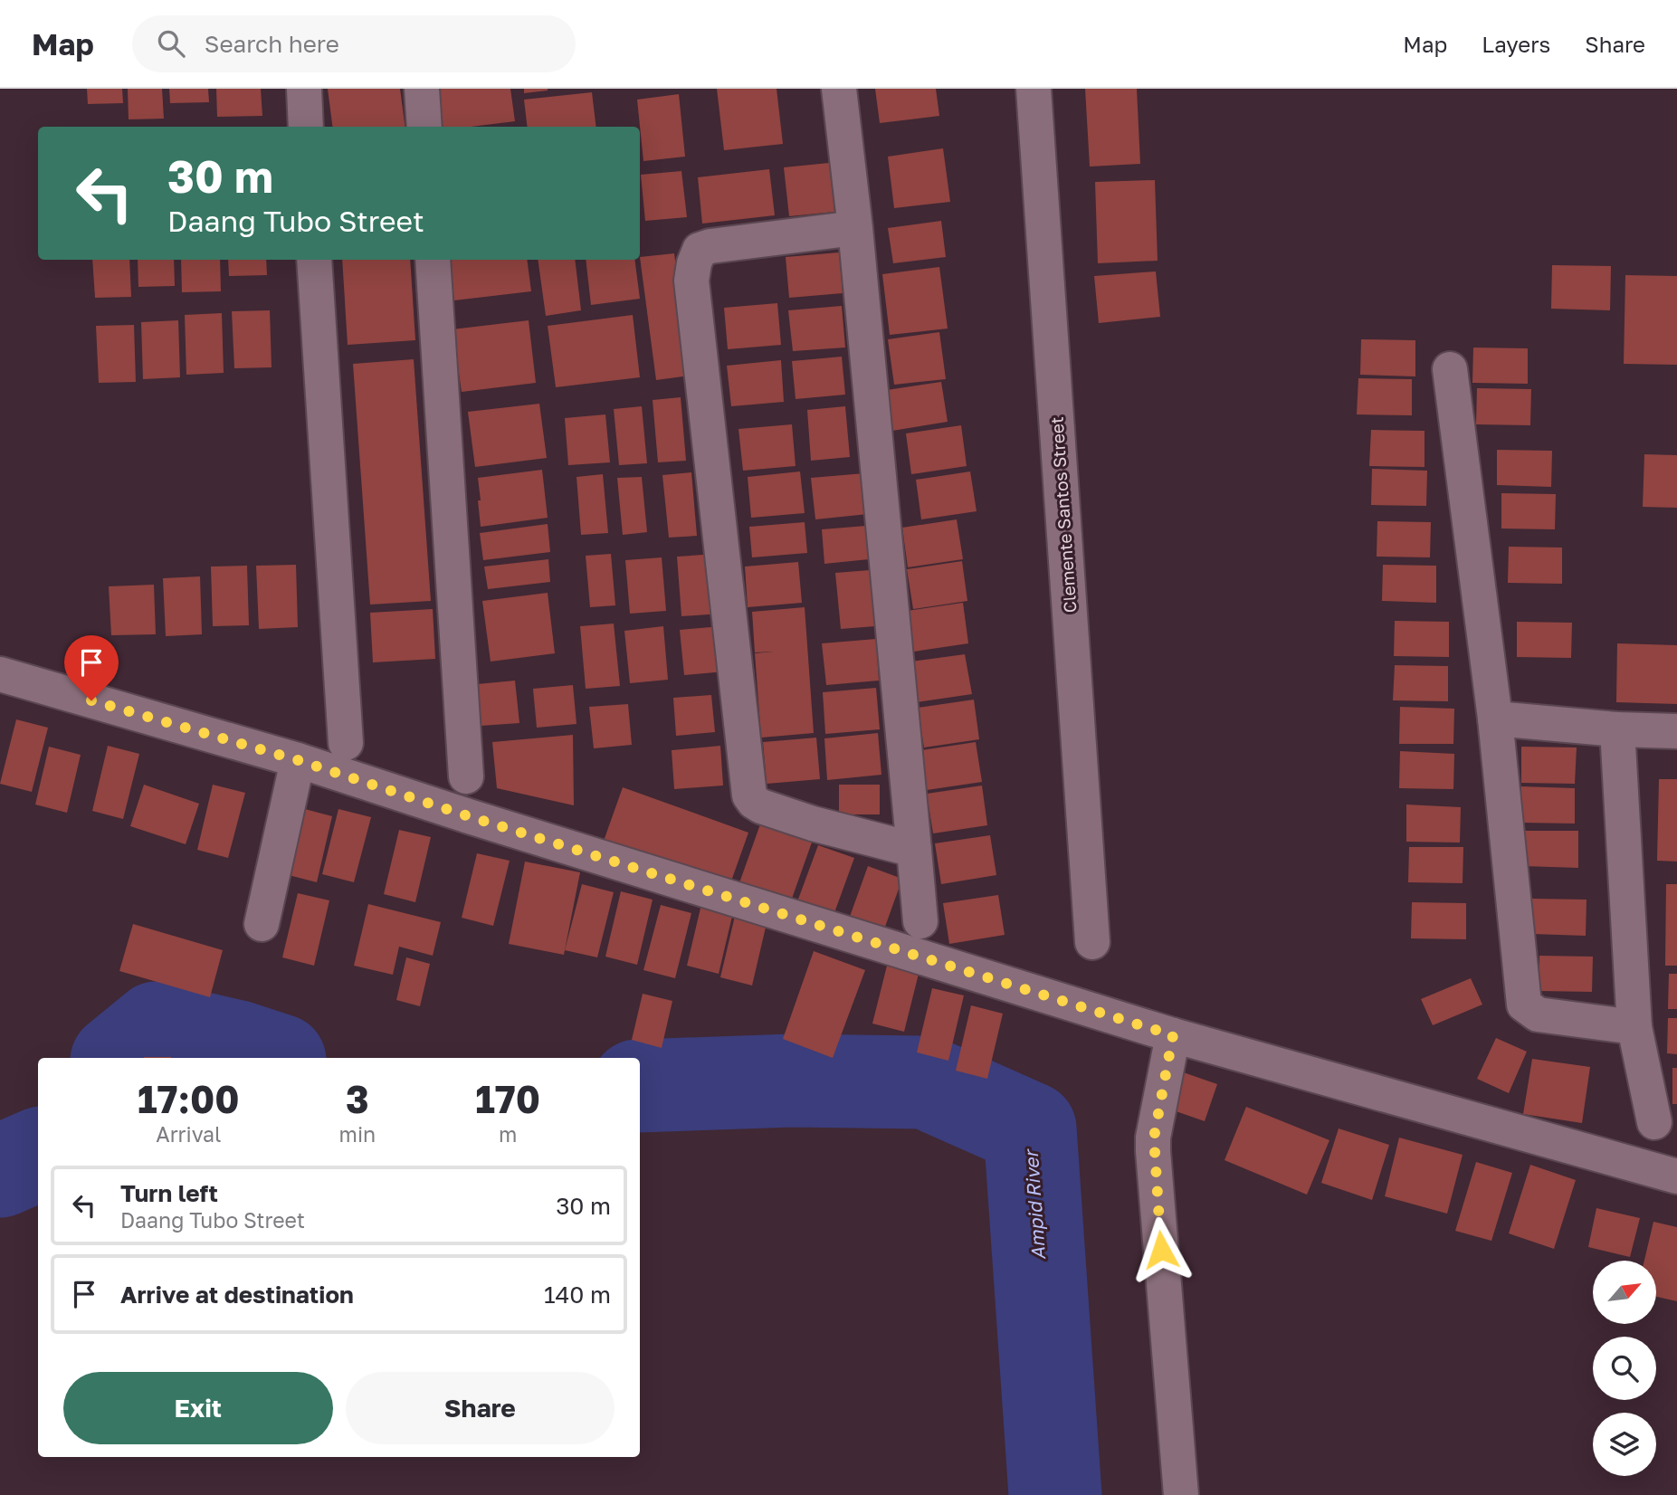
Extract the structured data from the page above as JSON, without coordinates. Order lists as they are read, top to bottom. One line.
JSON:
{"streets":{"street":["Clemente Santos Street"]},"water":["Ampid River"],"north":"top right","page":{"header":"Map","search":"Search here","nav":["Map","Layers","Share"],"turn":["30 m","Daang Tubo Street"],"eta":["17:00","Arrival","3","min","170","m"],"list":[{"name":"Turn left","note":"Daang Tubo Street","value":"30 m"},{"name":"Arrive at destination","value":"140 m"}],"buttons":["Exit","Share"]}}
